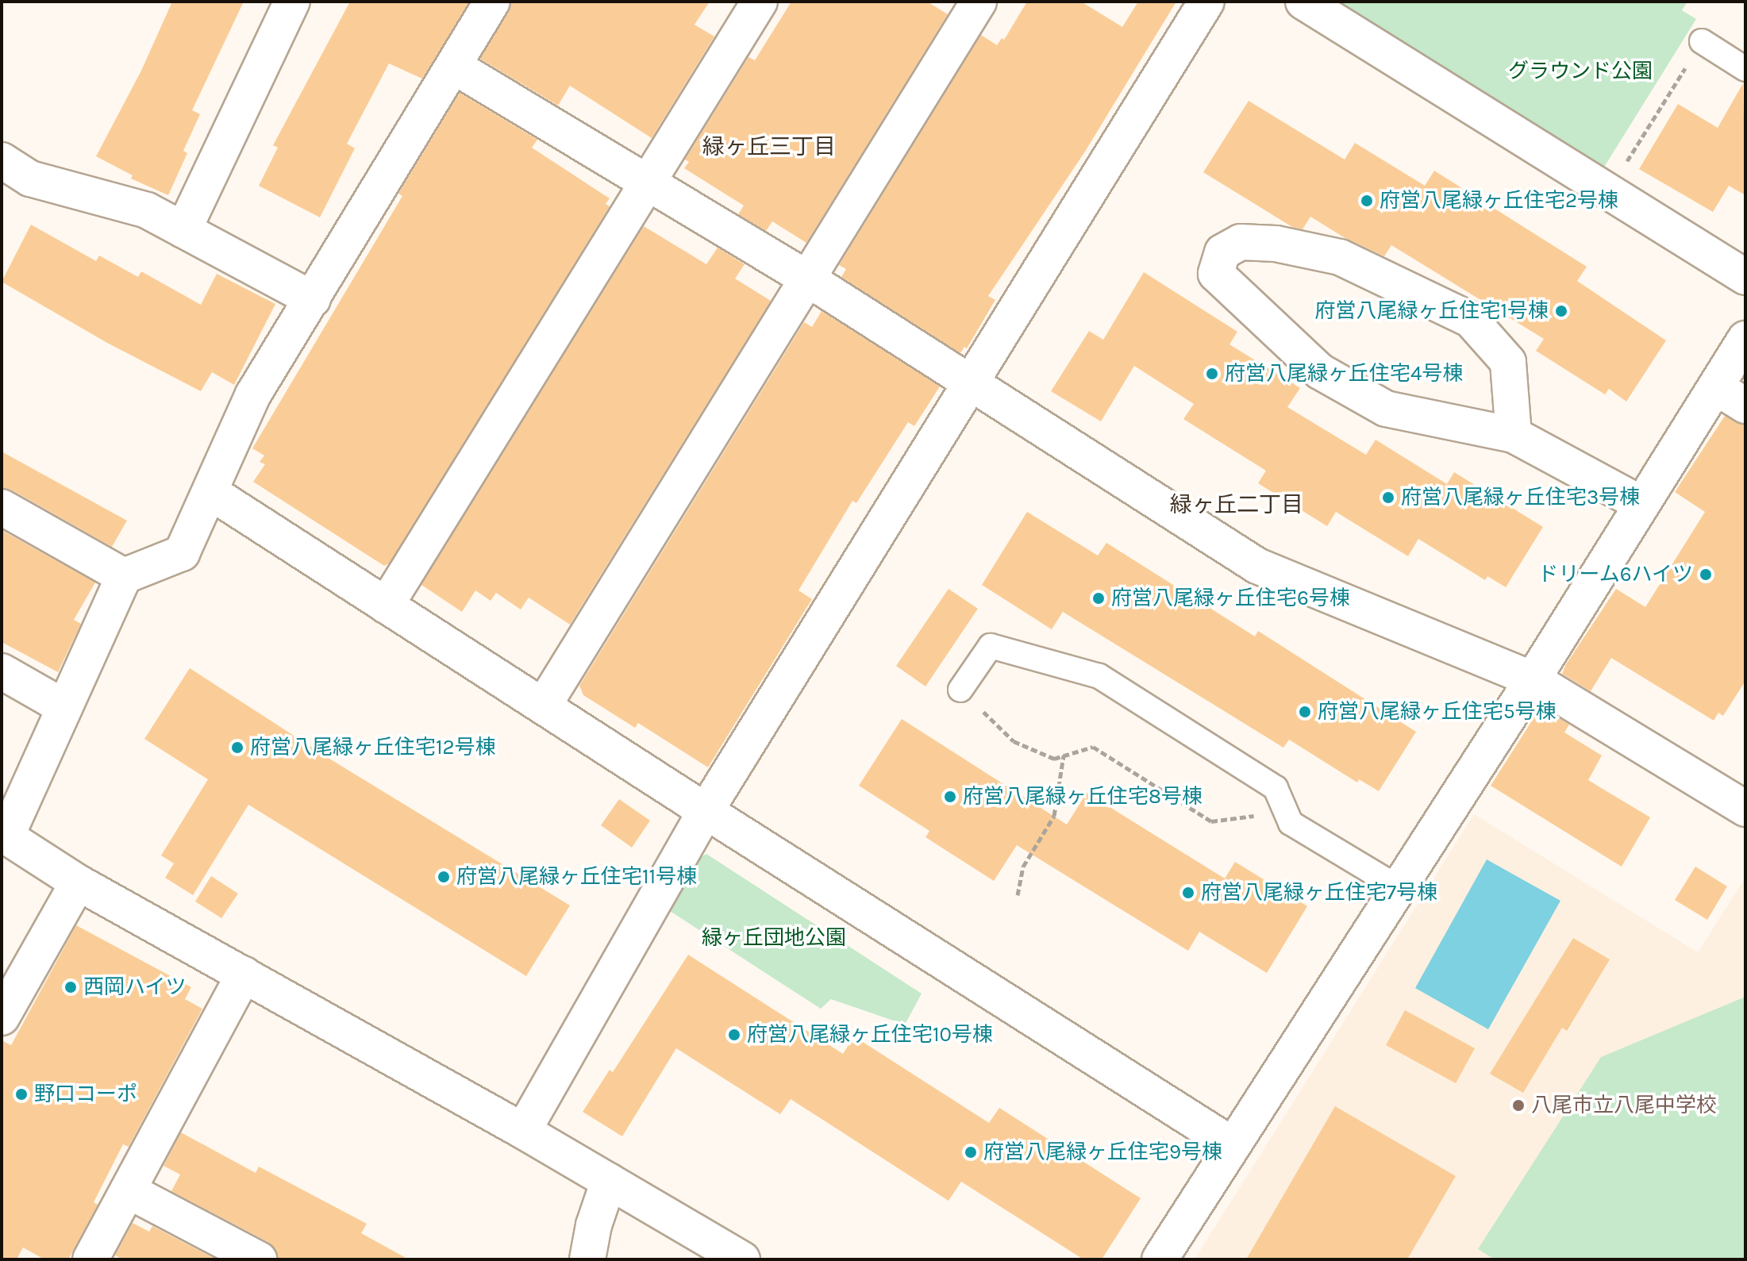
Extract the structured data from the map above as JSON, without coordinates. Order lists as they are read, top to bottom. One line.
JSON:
{"districts":["緑ヶ丘三丁目","緑ヶ丘二丁目"],"parks":["グラウンド公園","緑ヶ丘団地公園"],"places":["府営八尾緑ヶ丘住宅2号棟","府営八尾緑ヶ丘住宅1号棟","府営八尾緑ヶ丘住宅4号棟","府営八尾緑ヶ丘住宅3号棟","ドリーム6ハイツ","府営八尾緑ヶ丘住宅6号棟","府営八尾緑ヶ丘住宅5号棟","府営八尾緑ヶ丘住宅12号棟","府営八尾緑ヶ丘住宅8号棟","府営八尾緑ヶ丘住宅11号棟","府営八尾緑ヶ丘住宅7号棟","西岡ハイツ","府営八尾緑ヶ丘住宅10号棟","野口コーポ","八尾市立八尾中学校","府営八尾緑ヶ丘住宅9号棟"]}
